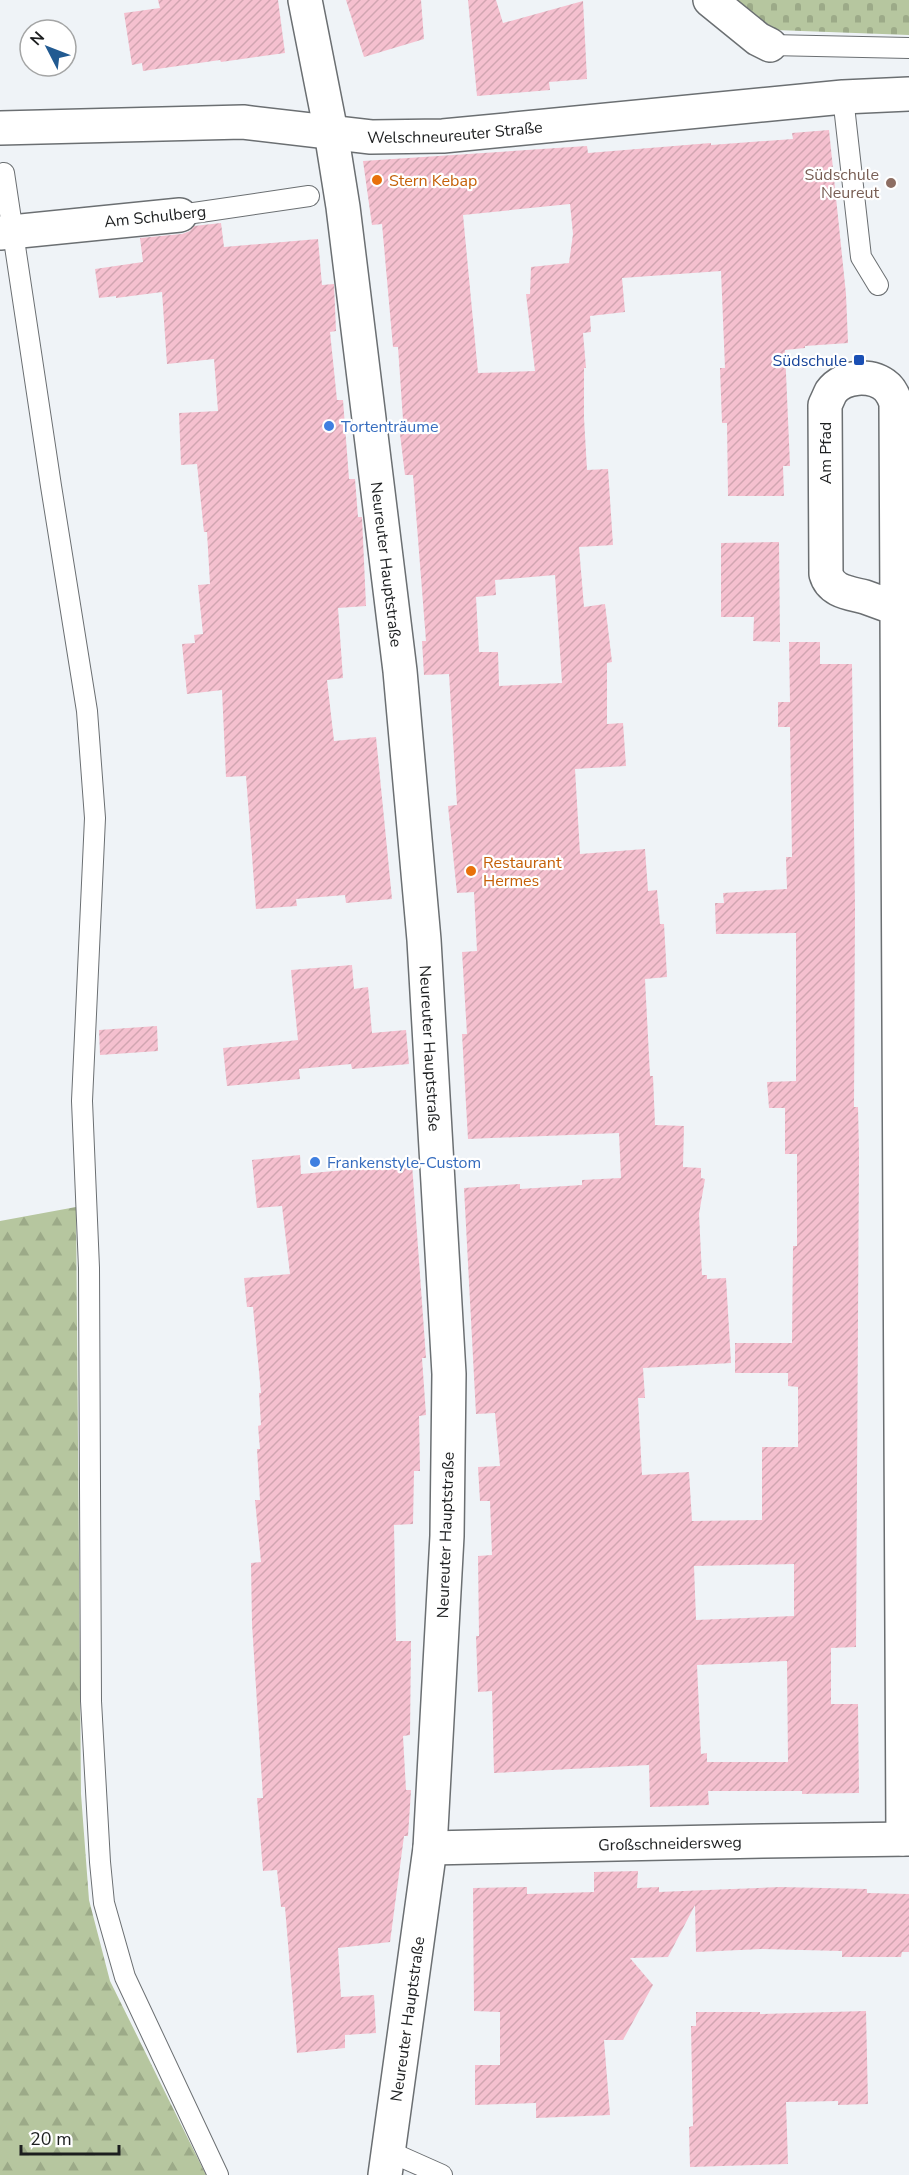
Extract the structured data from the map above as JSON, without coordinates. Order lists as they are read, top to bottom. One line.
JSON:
{"streets":{"street":["Welschneureuter Straße","Am Schulberg","Am Pfad","Neureuter Hauptstraße","Großschneidersweg"]},"crossings":[["Welschneureuter Straße","Neureuter Hauptstraße"],["Am Pfad","Großschneidersweg"],["Neureuter Hauptstraße","Großschneidersweg"]],"places":{"other":["Stern Kebap","Südschule Neureut","Tortenträume","Restaurant Hermes","Frankenstyle-Custom"],"transit":["Südschule"]},"scale_bar":"20 m","north":"top left"}
